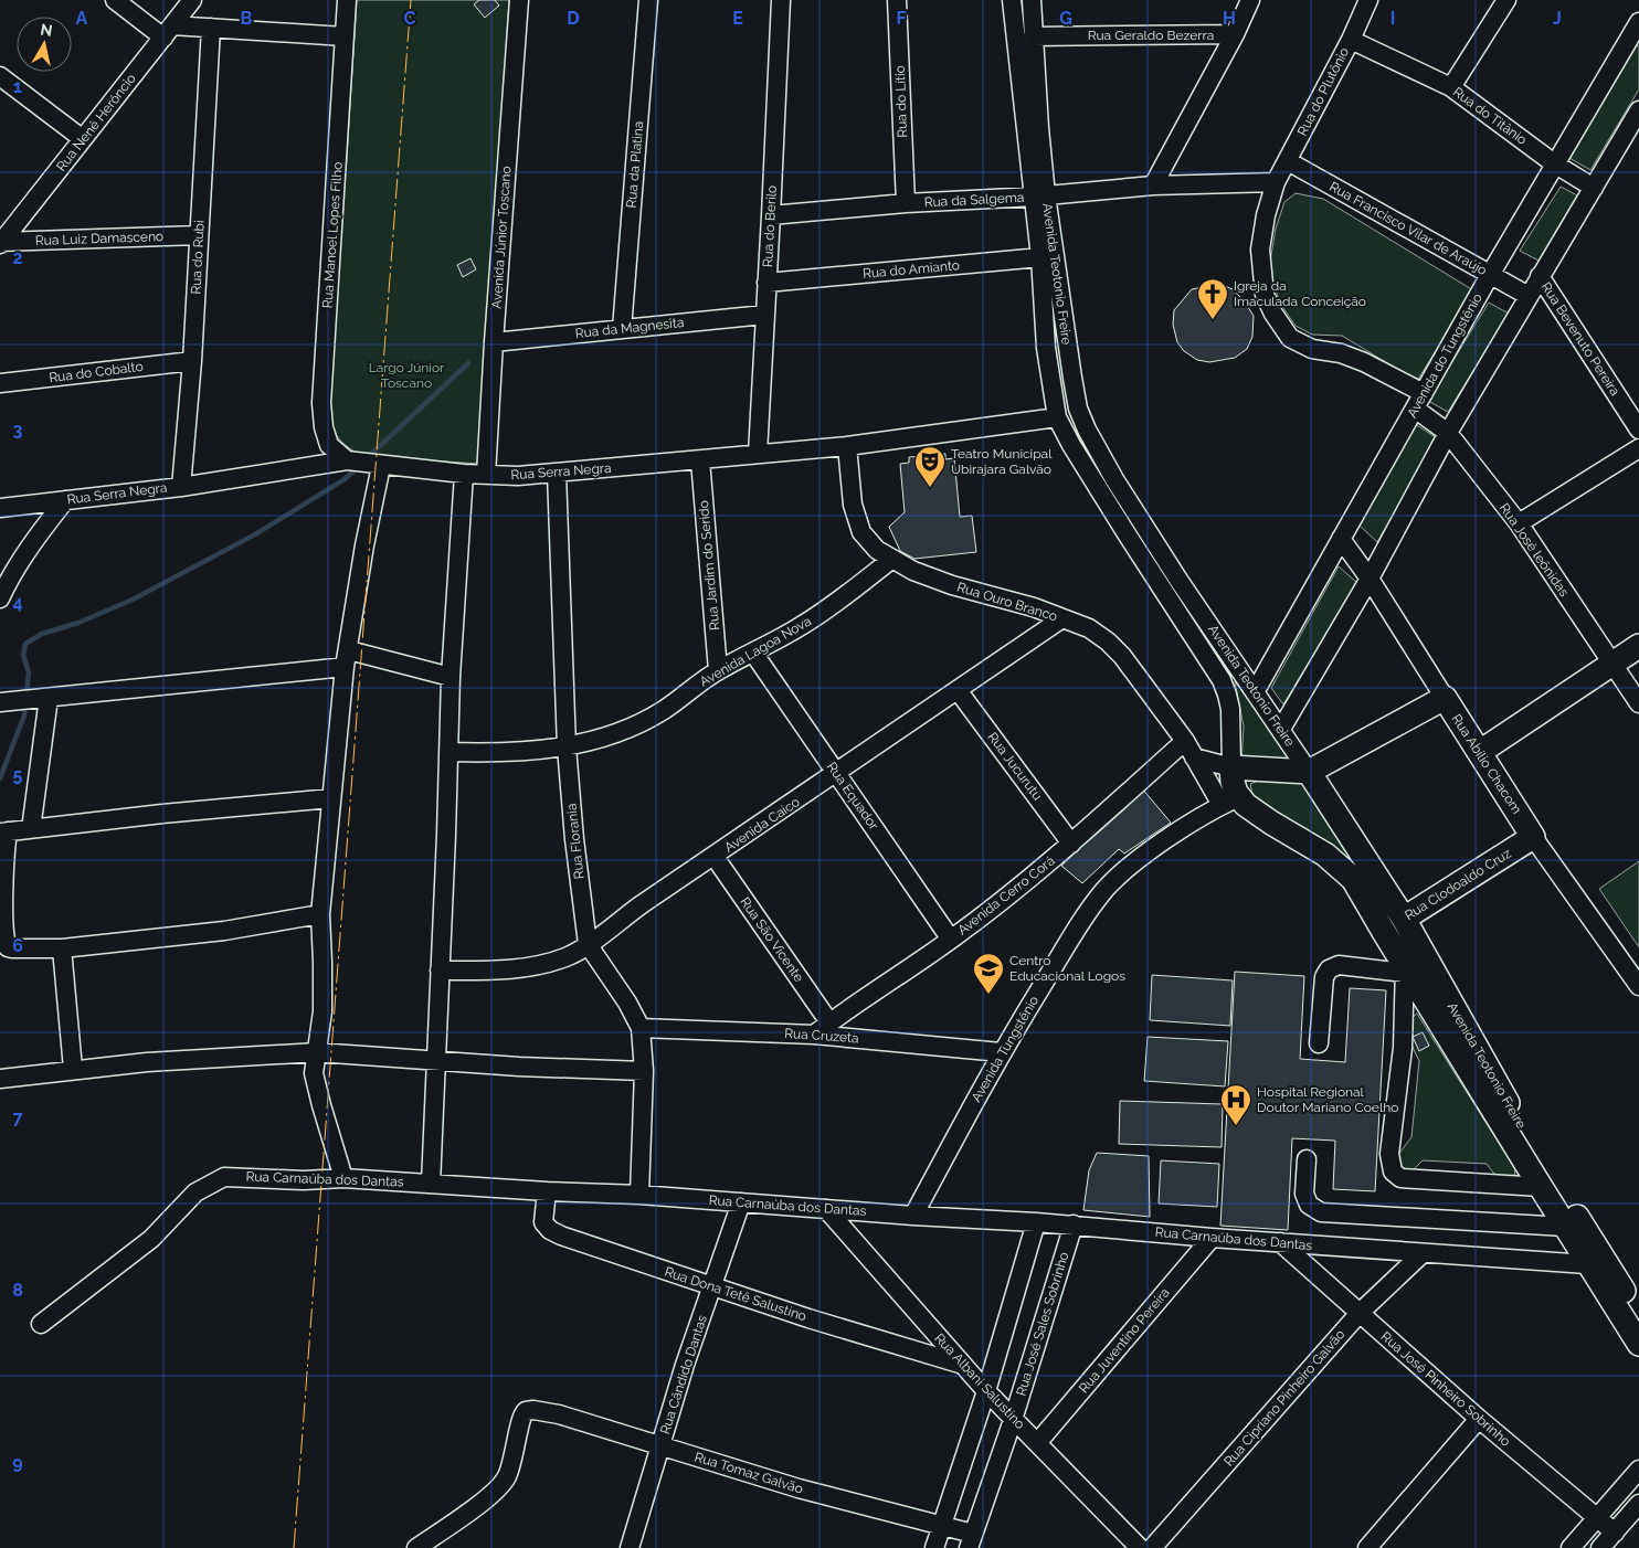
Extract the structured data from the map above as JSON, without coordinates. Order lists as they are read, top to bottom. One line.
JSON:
{"streets":{"main road":["Avenida Teotonio Freire","Rua Abílio Chacom","Rua Clodoaldo Cruz"],"street":["Rua Geraldo Bezerra","Rua do Plutônio","Rua do Lítio","Rua do Titânio","Rua Nenê Herôncio","Rua da Platina","Rua da Salgema","Rua do Berilo","Rua Francisco Vilar de Araújo","Rua Manoel Lopes Filho","Avenida Júnior Toscano","Rua Luiz Damasceno","Rua do Rubi","Rua do Amianto","Rua da Magnesita","Rua Bevenuto Pereira","Avenida do Tungstênio","Rua do Cobalto","Rua Serra Negra","Rua José leônidas","Rua Jardim do Serido","Rua Ouro Branco","Avenida Lagoa Nova","Rua Jucurutu","Rua Equador","Avenida Caico","Rua Florania","Avenida Cerro Corá","Rua São Vicente","Rua Cruzeta","Avenida Tungstênio","Rua Carnaúba dos Dantas","Rua Dona Tetê Salustino","Rua José Sales Sobrinho","Rua Juventino Pereira","Rua Cândido Dantas","Rua Albani Salustino","Rua José Pinheiro Sobrinho","Rua Cipriano Pinheiro Galvão","Rua Tomaz Galvão"]},"crossings":[["Rua Geraldo Bezerra","Avenida Teotonio Freire"],["Rua do Plutônio","Rua do Titânio"],["Rua do Plutônio","Rua da Salgema"],["Rua do Plutônio","Rua Francisco Vilar de Araújo"],["Rua do Lítio","Rua da Salgema"],["Rua do Titânio","Avenida do Tungstênio"],["Rua Nenê Herôncio","Rua Luiz Damasceno"],["Rua da Platina","Rua da Magnesita"],["Rua da Salgema","Rua do Berilo"],["Rua da Salgema","Avenida Teotonio Freire"],["Rua do Berilo","Rua do Amianto"],["Rua do Berilo","Rua da Magnesita"],["Rua do Berilo","Rua Serra Negra"],["Rua Francisco Vilar de Araújo","Avenida do Tungstênio"],["Rua Manoel Lopes Filho","Rua Serra Negra"],["Avenida Júnior Toscano","Rua da Magnesita"],["Avenida Júnior Toscano","Rua Serra Negra"],["Rua Luiz Damasceno","Rua do Rubi"],["Rua do Rubi","Rua do Cobalto"],["Rua do Rubi","Rua Serra Negra"],["Rua do Amianto","Avenida Teotonio Freire"],["Avenida Teotonio Freire","Avenida do Tungstênio"],["Avenida Teotonio Freire","Rua Serra Negra"],["Avenida Teotonio Freire","Rua Ouro Branco"],["Avenida Teotonio Freire","Rua Clodoaldo Cruz"],["Avenida Teotonio Freire","Avenida Tungstênio"],["Avenida Teotonio Freire","Rua Carnaúba dos Dantas"],["Avenida do Tungstênio","Rua José leônidas"],["Avenida do Tungstênio","Rua Abílio Chacom"],["Rua Serra Negra","Rua Jardim do Serido"],["Rua Serra Negra","Rua Ouro Branco"],["Rua Serra Negra","Rua Florania"],["Rua Jardim do Serido","Avenida Lagoa Nova"],["Rua Ouro Branco","Avenida Lagoa Nova"],["Rua Ouro Branco","Avenida Caico"],["Rua Ouro Branco","Avenida Cerro Corá"],["Rua Ouro Branco","Avenida Tungstênio"],["Avenida Lagoa Nova","Rua Equador"],["Avenida Lagoa Nova","Rua Florania"],["Rua Abílio Chacom","Rua Clodoaldo Cruz"],["Rua Jucurutu","Avenida Caico"],["Rua Jucurutu","Avenida Cerro Corá"],["Rua Equador","Avenida Caico"],["Rua Equador","Avenida Cerro Corá"],["Avenida Caico","Rua Florania"],["Avenida Caico","Rua São Vicente"],["Rua Florania","Rua Cruzeta"],["Rua Florania","Rua Carnaúba dos Dantas"],["Avenida Cerro Corá","Rua São Vicente"],["Avenida Cerro Corá","Rua Cruzeta"],["Rua Cruzeta","Avenida Tungstênio"],["Avenida Tungstênio","Rua Carnaúba dos Dantas"],["Rua Carnaúba dos Dantas","Rua Dona Tetê Salustino"],["Rua Carnaúba dos Dantas","Rua José Sales Sobrinho"],["Rua Carnaúba dos Dantas","Rua Juventino Pereira"],["Rua Carnaúba dos Dantas","Rua Cândido Dantas"],["Rua Carnaúba dos Dantas","Rua Albani Salustino"],["Rua Carnaúba dos Dantas","Rua José Pinheiro Sobrinho"],["Rua Carnaúba dos Dantas","Rua Cipriano Pinheiro Galvão"],["Rua Dona Tetê Salustino","Rua Cândido Dantas"],["Rua Dona Tetê Salustino","Rua Albani Salustino"],["Rua José Sales Sobrinho","Rua Albani Salustino"],["Rua José Sales Sobrinho","Rua Tomaz Galvão"],["Rua Juventino Pereira","Rua Albani Salustino"],["Rua Cândido Dantas","Rua Tomaz Galvão"],["Rua José Pinheiro Sobrinho","Rua Cipriano Pinheiro Galvão"]],"parks":["Largo Júnior Toscano"],"places":{"church":["Igreja da Imaculada Conceição"],"theatre":["Teatro Municipal Ubirajara Galvão"],"school or university":["Centro Educacional Logos"],"hospital":["Hospital Regional Doutor Mariano Coelho"]},"north":"top","grid":{"columns":["A","B","C","D","E","F","G","H","I","J"],"rows":["1","2","3","4","5","6","7","8","9"]}}
